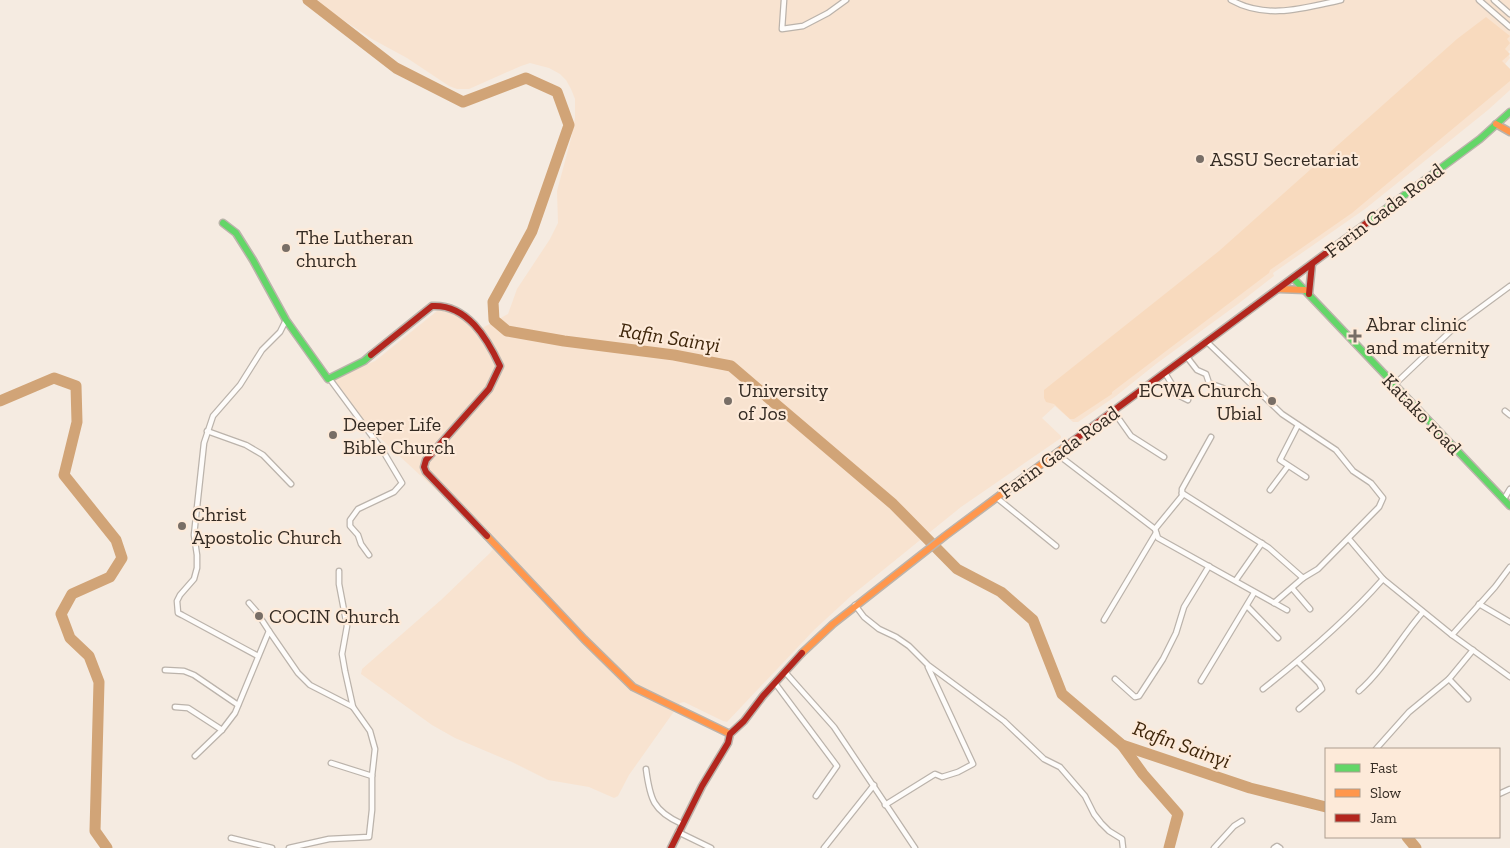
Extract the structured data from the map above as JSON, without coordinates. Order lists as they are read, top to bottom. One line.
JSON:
{"streets":{"street":["Farin Gada Road","Katako road"]},"crossings":[["Farin Gada Road","Katako road"]],"water":["Rafin Sainyi"],"places":{"other":["ASSU Secretariat","The Lutheran church","University of Jos","ECWA Church Ubial","Deeper Life Bible Church","Christ Apostolic Church","COCIN Church"],"health":["Abrar clinic and maternity"]},"legend":["Fast","Slow","Jam"]}
